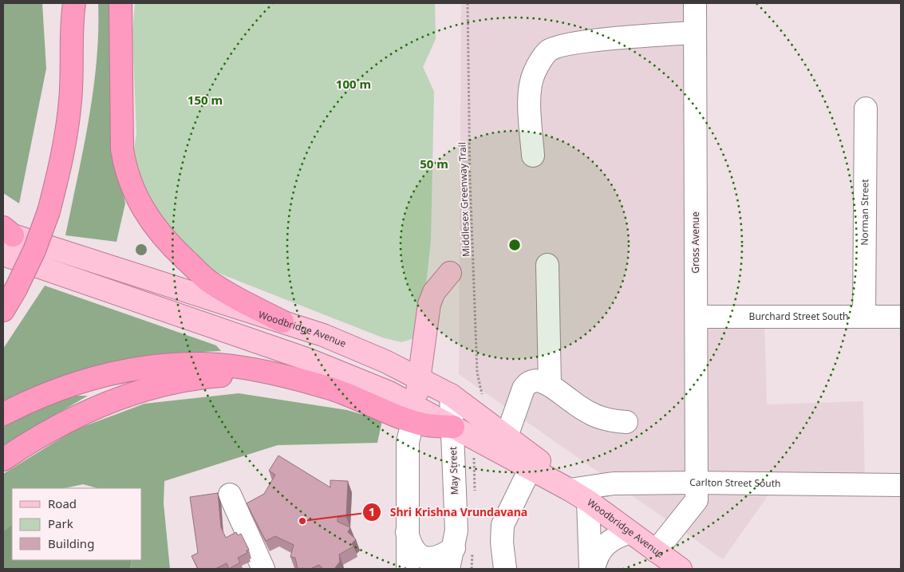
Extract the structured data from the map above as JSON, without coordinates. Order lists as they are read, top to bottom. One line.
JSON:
{"streets":{"main road":["Woodbridge Avenue"],"street":["Norman Street","Gross Avenue","Burchard Street South","May Street","Carlton Street South"],"path":["Middlesex Greenway Trail"]},"crossings":[["Norman Street","Burchard Street South"],["Gross Avenue","Burchard Street South"],["Gross Avenue","Woodbridge Avenue"],["Gross Avenue","Carlton Street South"],["Woodbridge Avenue","May Street"],["Woodbridge Avenue","Carlton Street South"]],"places":["Shri Krishna Vrundavana"],"legend":["Road","Park","Building"],"rings":["100 m","150 m","50 m"]}
